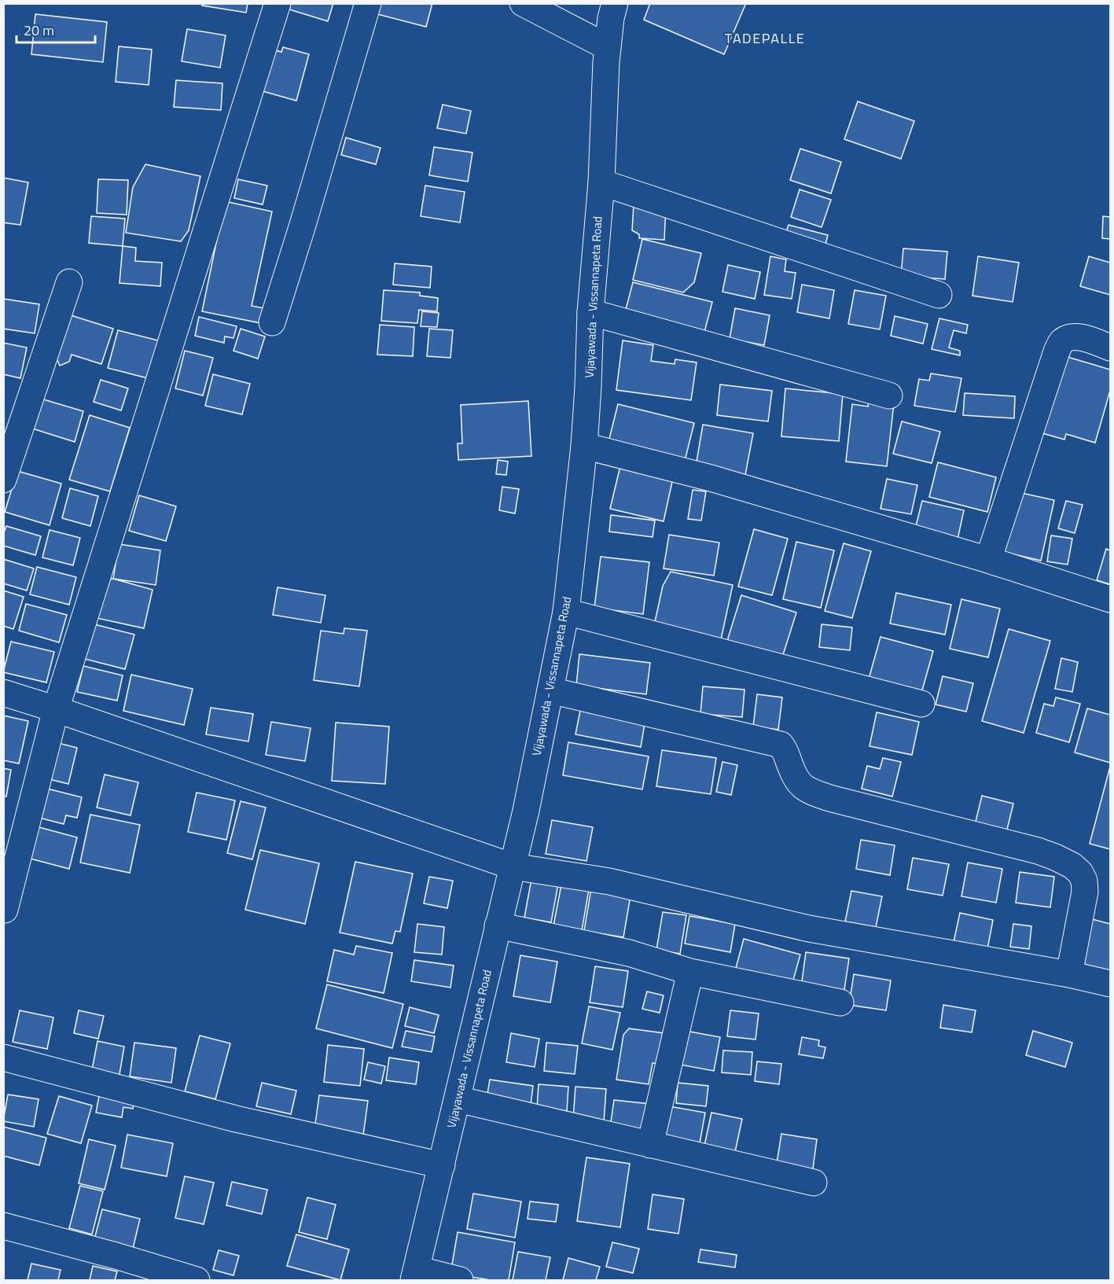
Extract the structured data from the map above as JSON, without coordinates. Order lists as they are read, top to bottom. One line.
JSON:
{"streets":{"street":["Vijayawada - Vissannapeta Road"]},"districts":["TADEPALLE"],"scale_bar":"20 m"}
